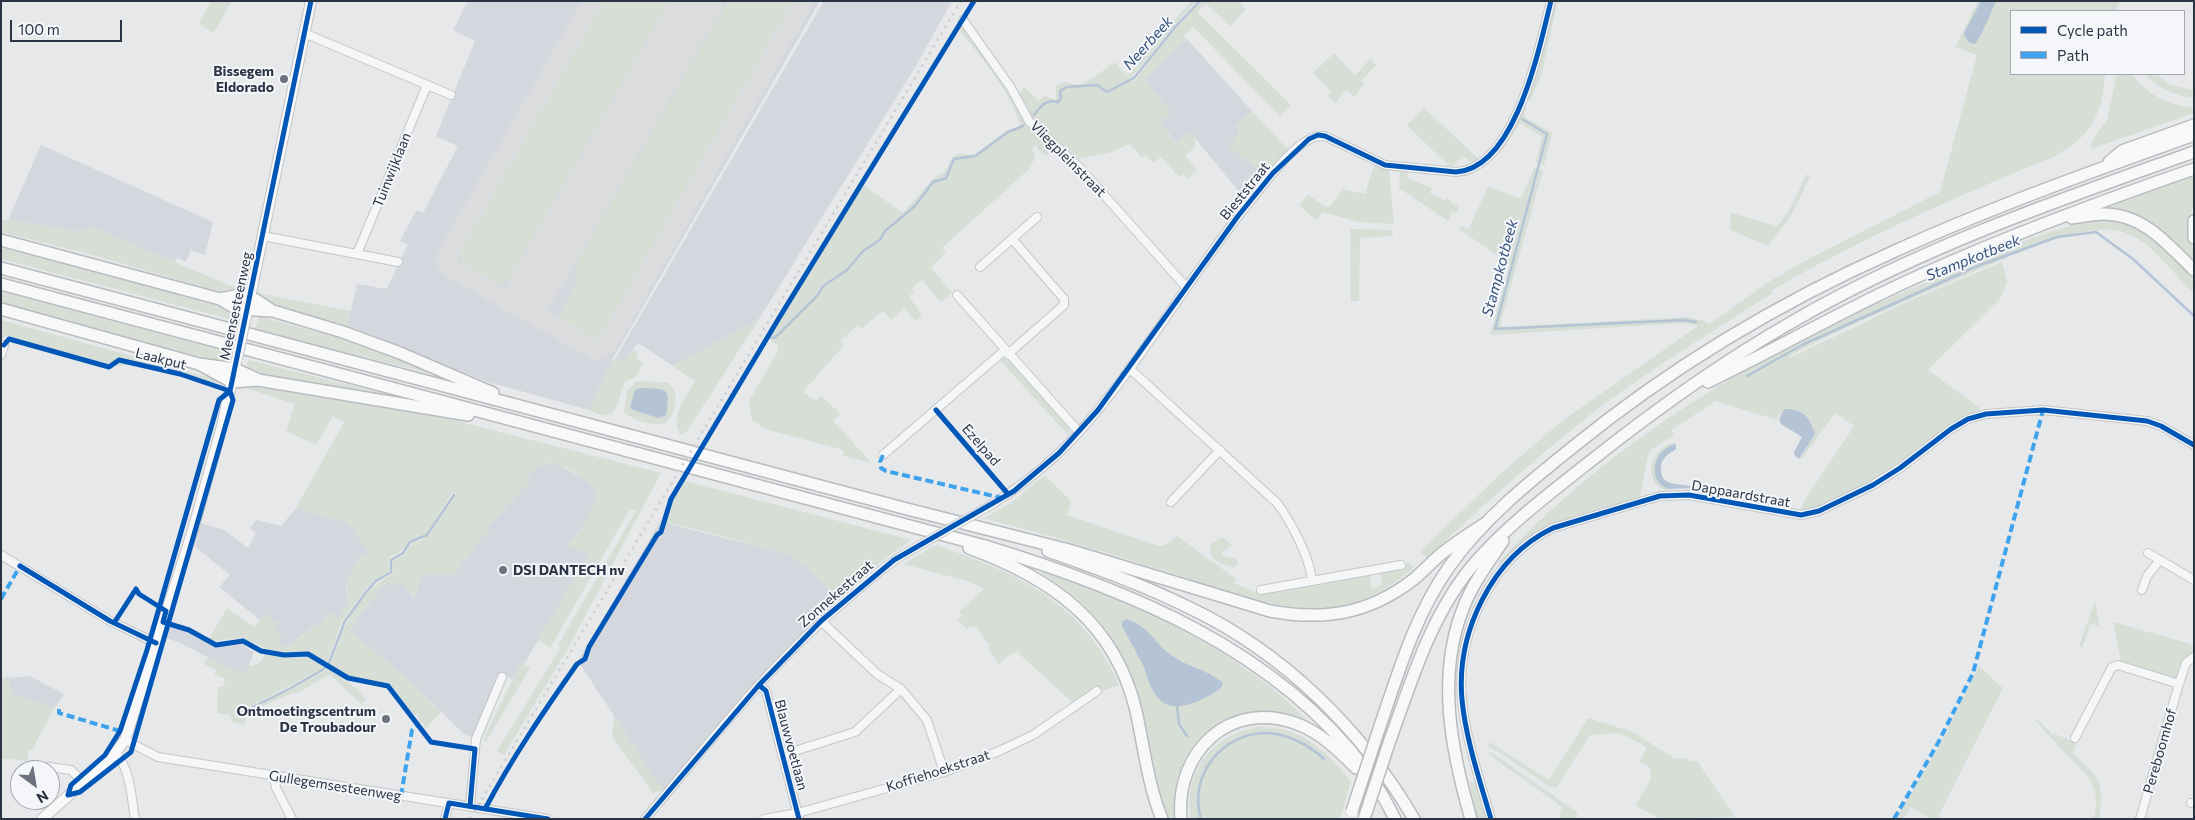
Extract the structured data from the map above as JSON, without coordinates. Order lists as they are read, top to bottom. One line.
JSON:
{"streets":{"main road":["Meensesteenweg"],"street":["Vliegpleinstraat","Tuinwijklaan","Bieststraat","Dappaardstraat","Zonnekestraat","Blauwvoetlaan","Pereboomhof","Koffiehoekstraat","Gullegemsesteenweg"],"cycle path":["Laakput","Ezelpad"]},"crossings":[["Vliegpleinstraat","Bieststraat"],["Bieststraat","Zonnekestraat"],["Zonnekestraat","Blauwvoetlaan"],["Blauwvoetlaan","Koffiehoekstraat"]],"water":["Neerbeek","Stampkotbeek"],"places":["Bissegem Eldorado","DSI DANTECH nv","Ontmoetingscentrum De Troubadour"],"legend":["Cycle path","Path"],"scale_bar":"100 m","north":"bottom right"}
